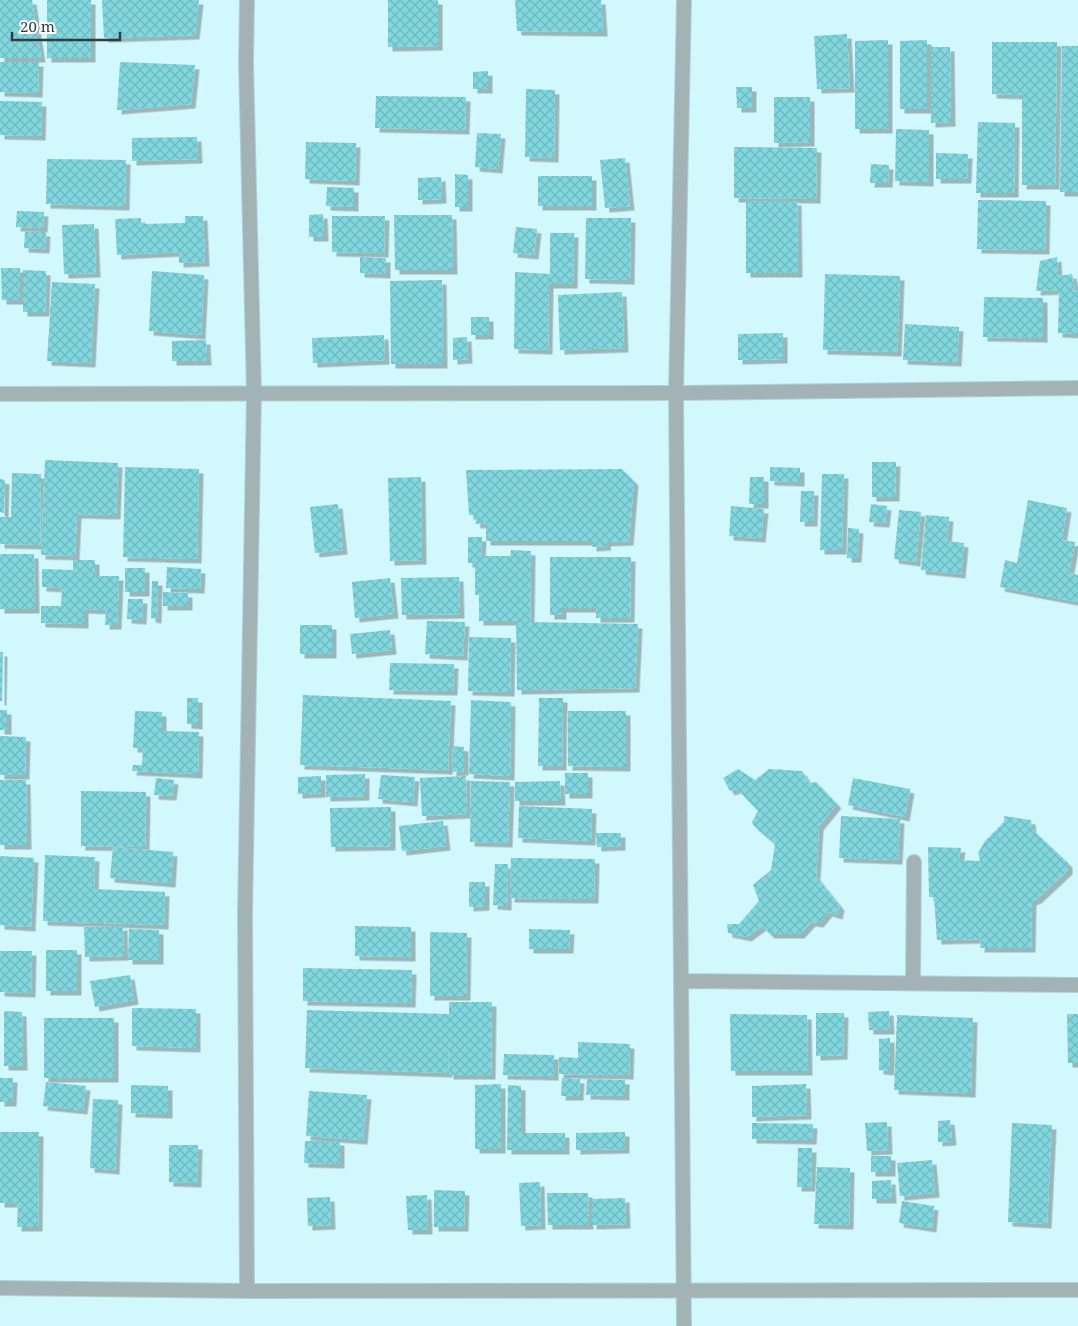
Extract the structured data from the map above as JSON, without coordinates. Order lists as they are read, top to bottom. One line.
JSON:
{"scale_bar":"20 m"}
